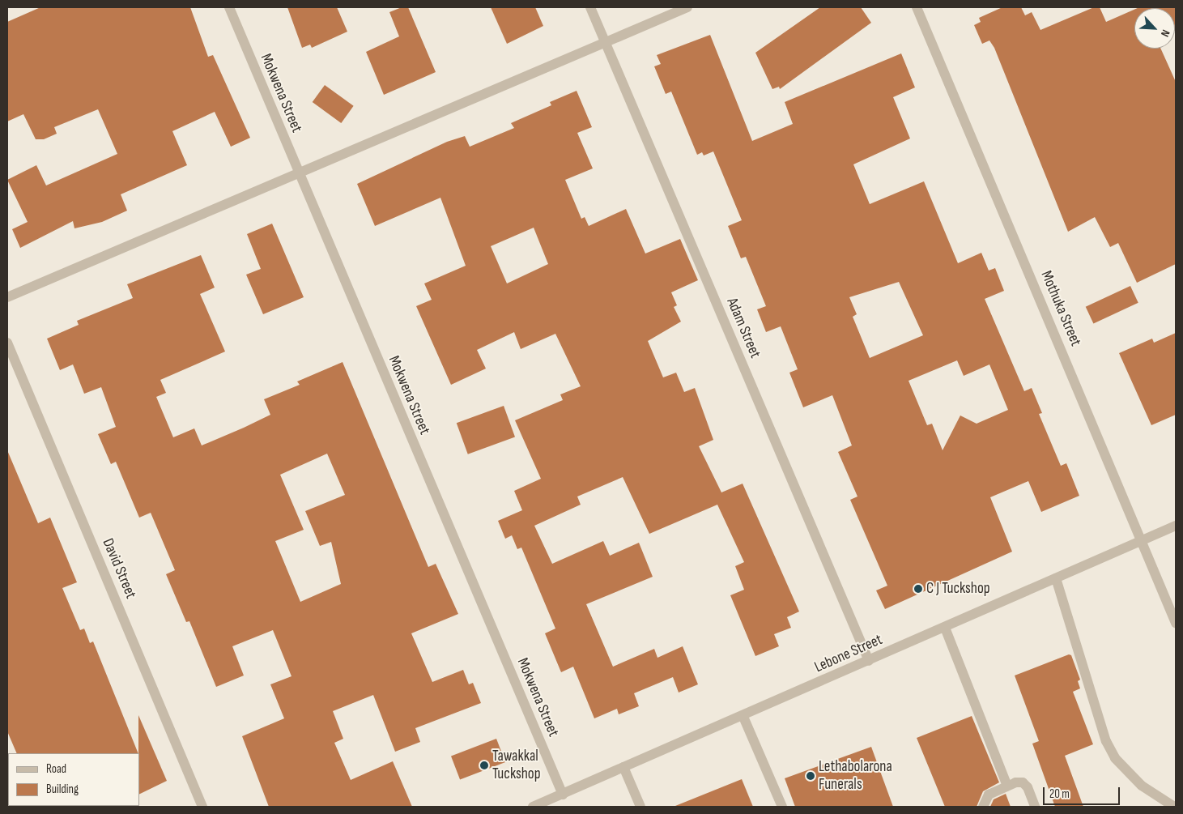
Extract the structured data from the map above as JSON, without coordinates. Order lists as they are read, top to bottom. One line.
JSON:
{"streets":{"street":["Mokwena Street","Mothuka Street","Adam Street","David Street","Lebone Street"]},"crossings":[["Mokwena Street","Lebone Street"],["Mothuka Street","Lebone Street"],["Adam Street","Lebone Street"]],"places":["C J Tuckshop","Tawakkal Tuckshop","Lethabolarona Funerals"],"legend":["Road","Building"],"scale_bar":"20 m","north":"bottom right"}
